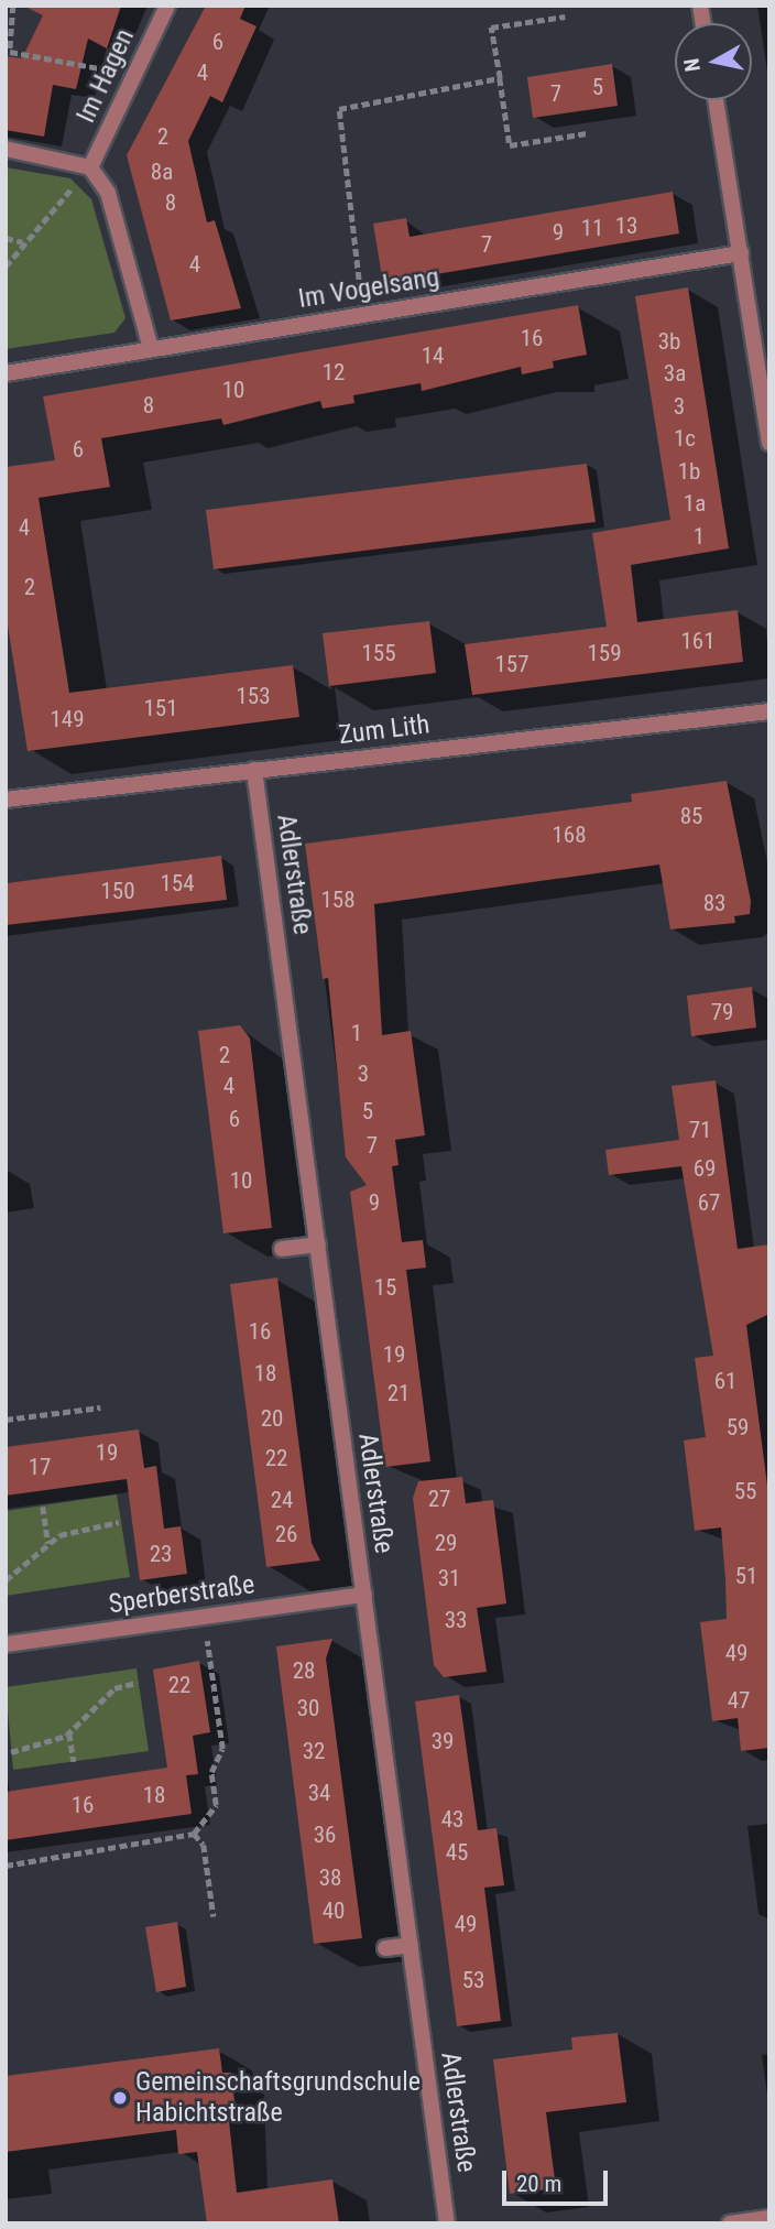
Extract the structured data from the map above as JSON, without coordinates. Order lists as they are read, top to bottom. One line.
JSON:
{"streets":{"street":["Im Hagen","Im Vogelsang","Zum Lith","Adlerstraße","Sperberstraße"]},"crossings":[["Zum Lith","Adlerstraße"],["Adlerstraße","Sperberstraße"]],"places":["Gemeinschaftsgrundschule Habichtstraße"],"house_numbers":["6","4","5","7","2","8a","8","13","11","9","7","4","16","3b","14","12","3a","10","8","3","1c","6","1b","1a","4","1","2","161","155","159","157","153","151","149","85","168","154","150","158","83","79","1","2","3","4","5","6","71","7","69","10","9","67","15","16","19","18","61","21","20","59","19","22","17","55","27","24","26","29","23","51","31","33","49","28","22","47","30","39","32","34","18","16","43","36","45","38","40","49","53"],"scale_bar":"20 m","north":"left"}
